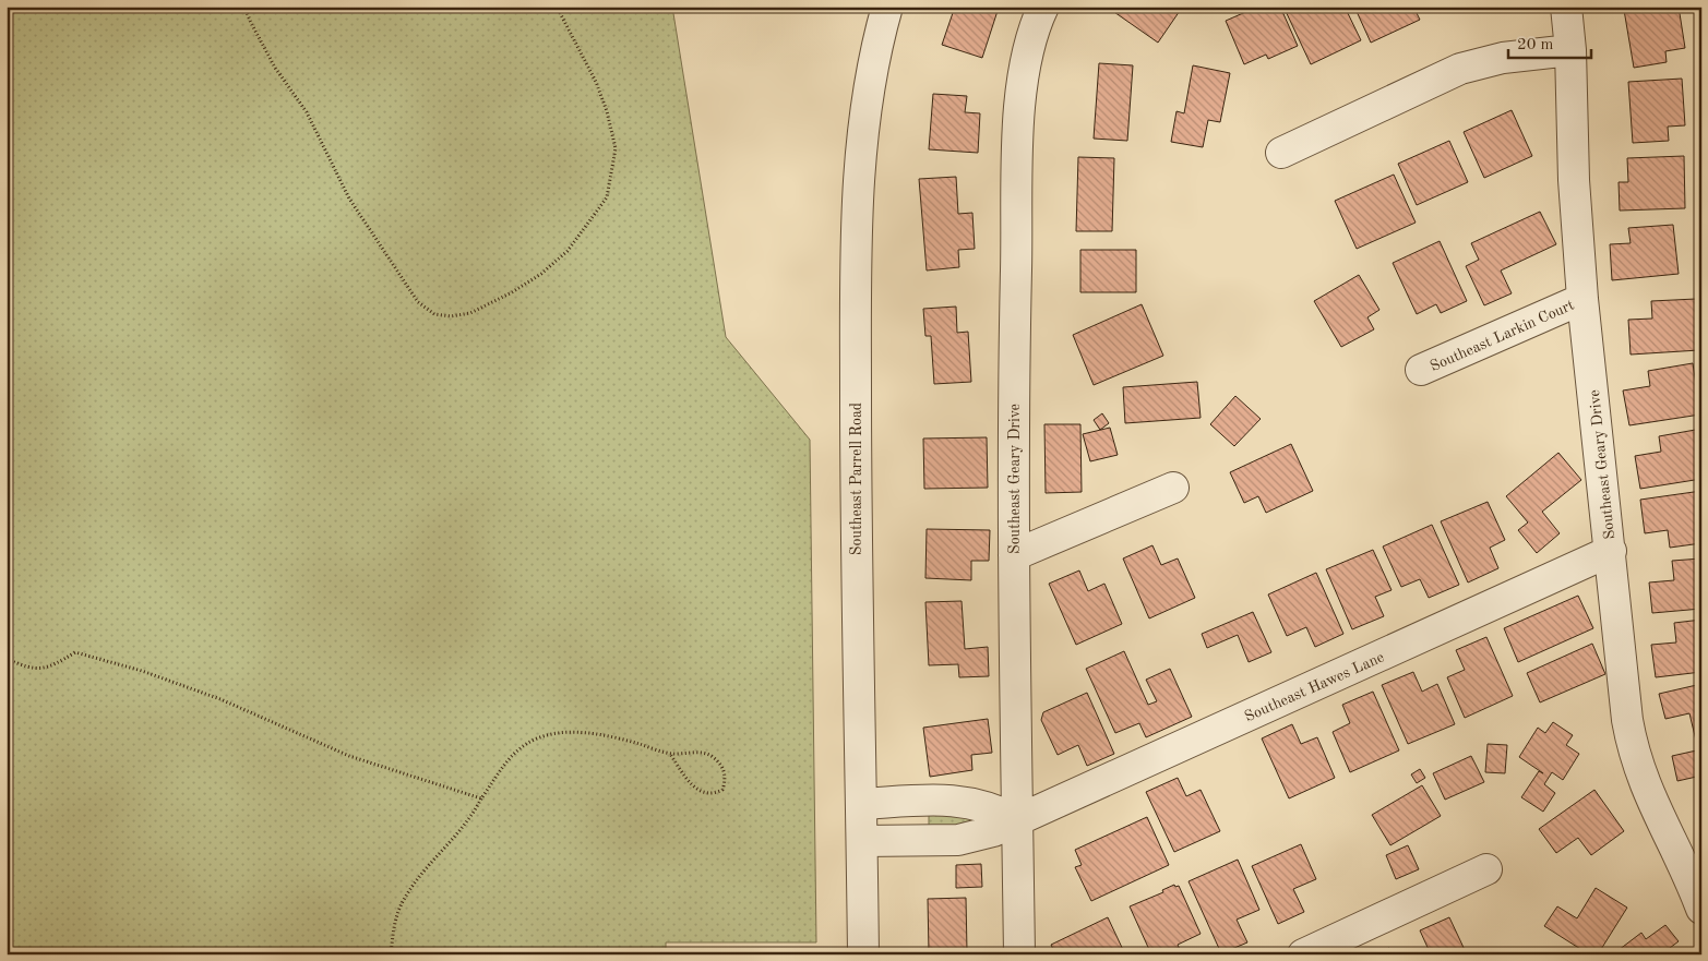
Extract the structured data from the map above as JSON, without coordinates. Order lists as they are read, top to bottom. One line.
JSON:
{"streets":{"street":["Southeast Larkin Court","Southeast Geary Drive","Southeast Parrell Road","Southeast Hawes Lane"]},"crossings":[["Southeast Larkin Court","Southeast Geary Drive"],["Southeast Geary Drive","Southeast Hawes Lane"],["Southeast Parrell Road","Southeast Hawes Lane"]],"scale_bar":"20 m"}
